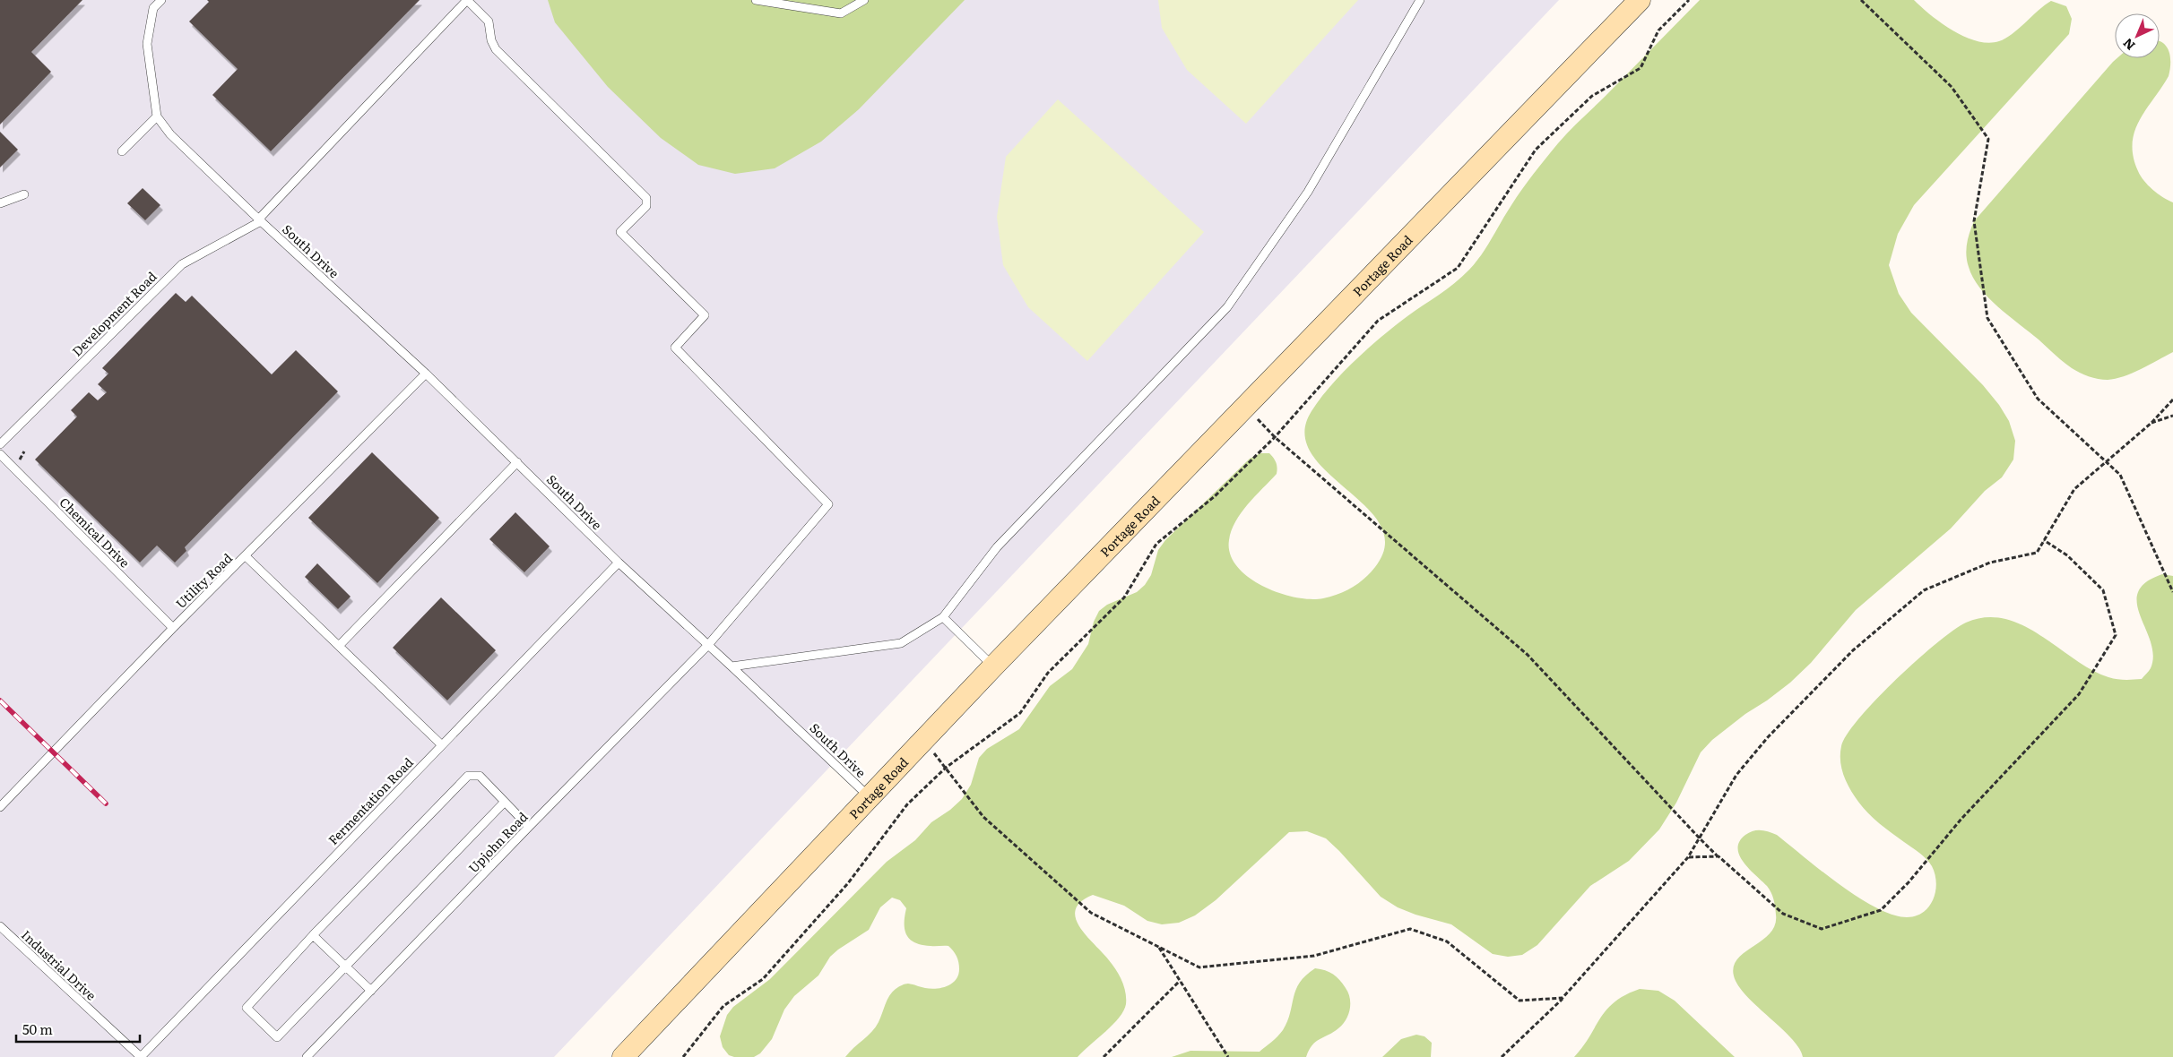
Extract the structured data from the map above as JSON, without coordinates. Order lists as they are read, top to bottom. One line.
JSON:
{"streets":{"main road":["Portage Road"],"lane":["South Drive","Development Road","Chemical Drive","Utility Road","Fermentation Road","Upjohn Road","Industrial Drive"]},"crossings":[["South Drive","Portage Road"],["South Drive","Development Road"],["South Drive","Utility Road"],["South Drive","Fermentation Road"],["South Drive","Upjohn Road"],["Chemical Drive","Utility Road"],["Fermentation Road","Industrial Drive"]],"scale_bar":"50 m","north":"bottom left"}
